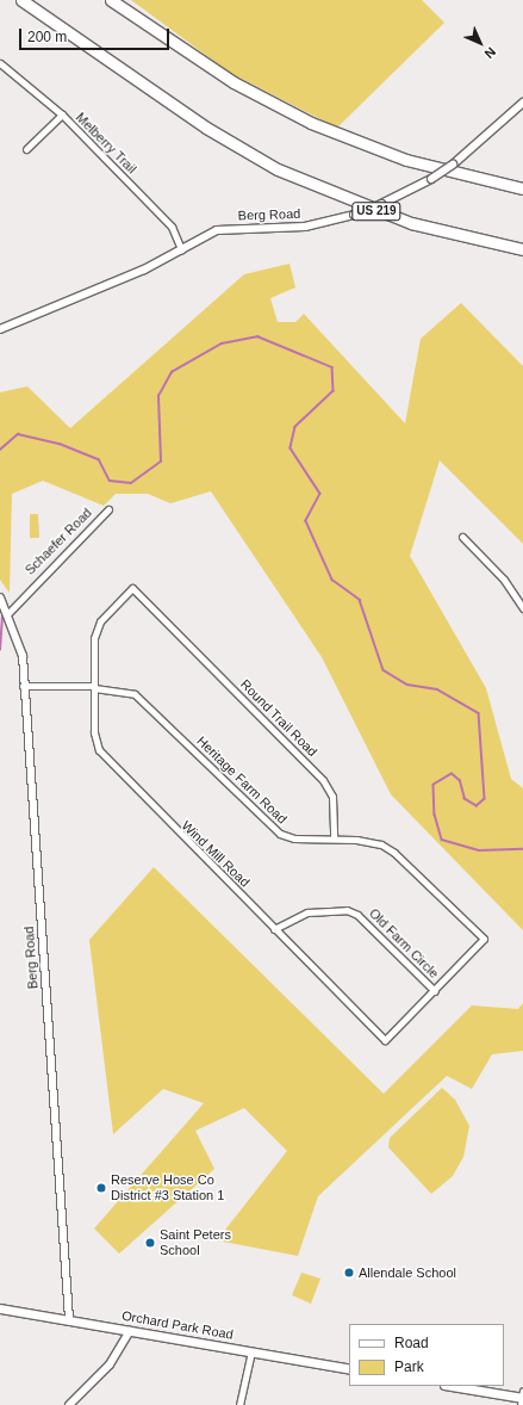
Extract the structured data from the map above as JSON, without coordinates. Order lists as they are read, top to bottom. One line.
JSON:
{"streets":{"highway":["US 219"],"main road":["Orchard Park Road"],"street":["Melberry Trail","Berg Road","Schaefer Road","Round Trail Road","Heritage Farm Road","Wind Mill Road","Old Farm Circle"]},"crossings":[["Melberry Trail","Berg Road"],["Berg Road","Schaefer Road"],["Berg Road","Heritage Farm Road"],["Berg Road","Orchard Park Road"],["Round Trail Road","Heritage Farm Road"],["Round Trail Road","Wind Mill Road"],["Heritage Farm Road","Wind Mill Road"],["Heritage Farm Road","Old Farm Circle"],["Wind Mill Road","Old Farm Circle"]],"places":["Reserve Hose Co District #3 Station 1","Saint Peters School","Allendale School"],"legend":["Road","Park"],"scale_bar":"200 m","north":"bottom right"}
